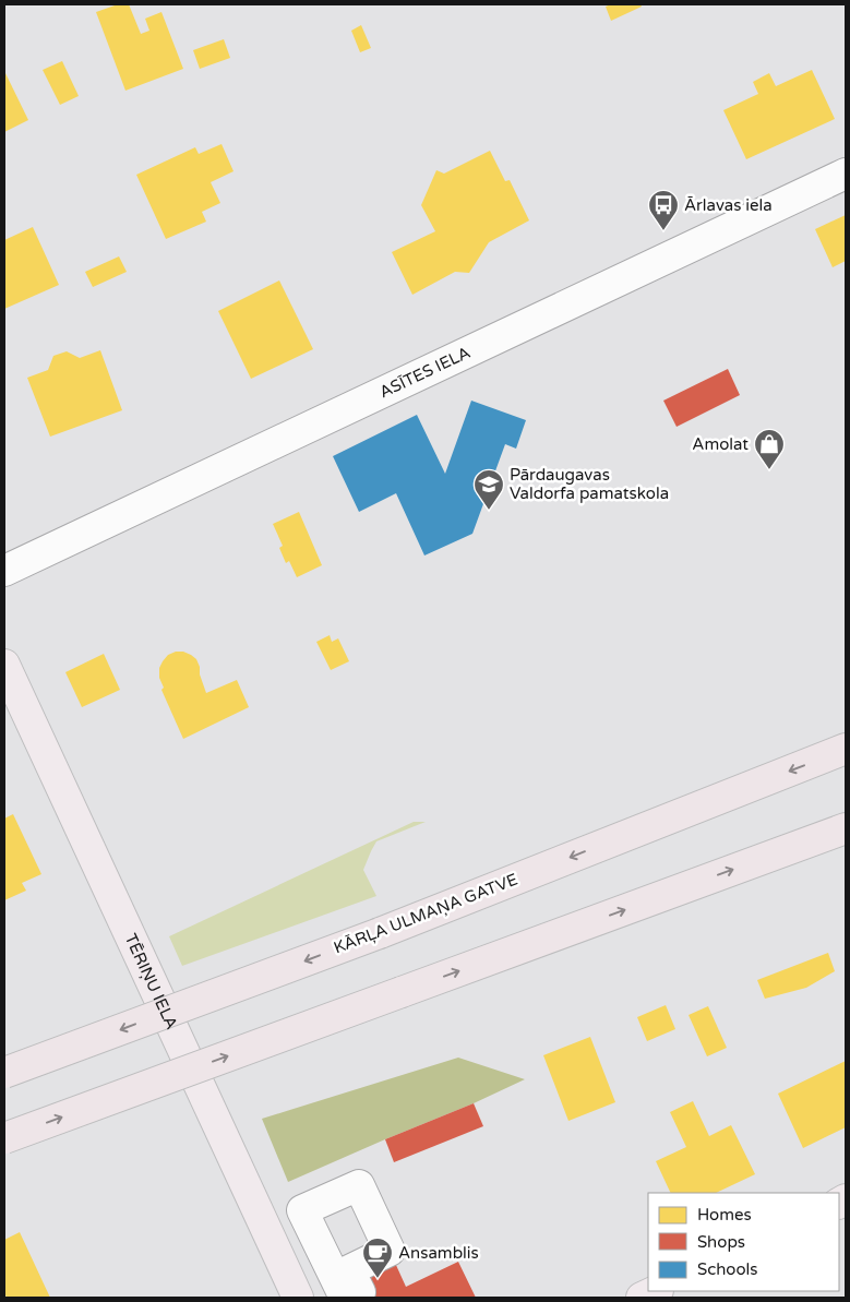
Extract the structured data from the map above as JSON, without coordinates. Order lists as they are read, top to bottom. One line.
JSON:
{"streets":{"highway":["KĀRĻA ULMAŅA GATVE"],"main road":["TĒRIŅU IELA"],"street":["ASĪTES IELA"]},"places":{"bus stop":["Ārlavas iela"],"shop":["Amolat"],"school or university":["Pārdaugavas Valdorfa pamatskola"],"cafe":["Ansamblis"]},"legend":["Homes","Shops","Schools"]}
